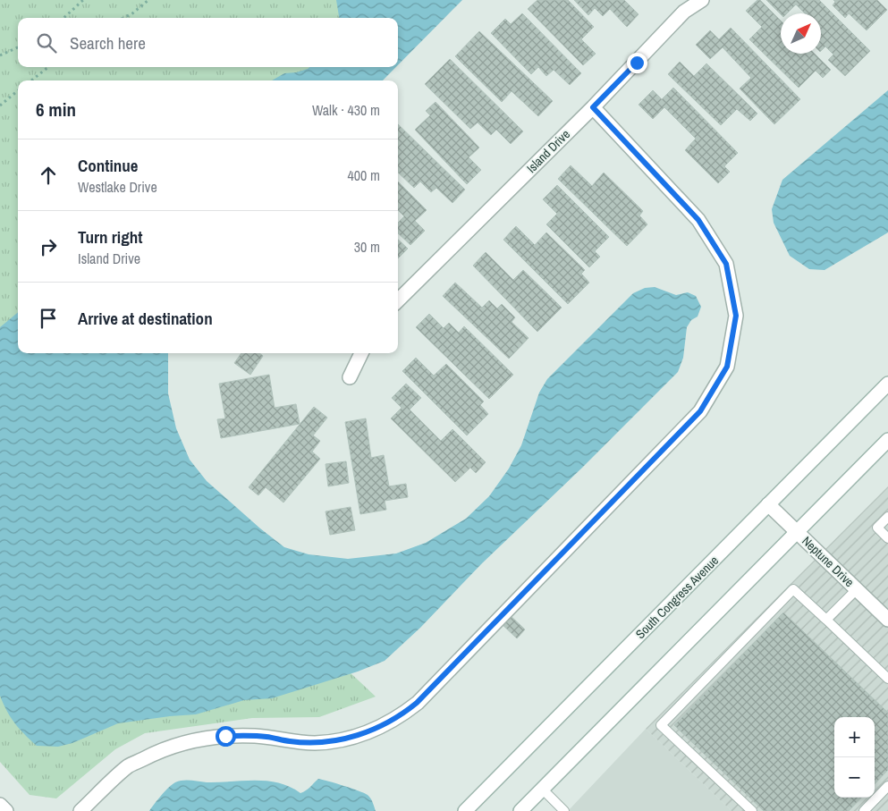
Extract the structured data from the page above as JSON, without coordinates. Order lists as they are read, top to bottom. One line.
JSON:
{"streets":{"street":["Island Drive","Neptune Drive","South Congress Avenue"]},"crossings":[["Neptune Drive","South Congress Avenue"]],"north":"top right","page":{"search":"Search here","heading":["6 min","Walk · 430 m"],"list":[["Continue","Westlake Drive","400 m"],["Turn right","Island Drive","30 m"],"Arrive at destination"],"map_buttons":["+","−"]}}
